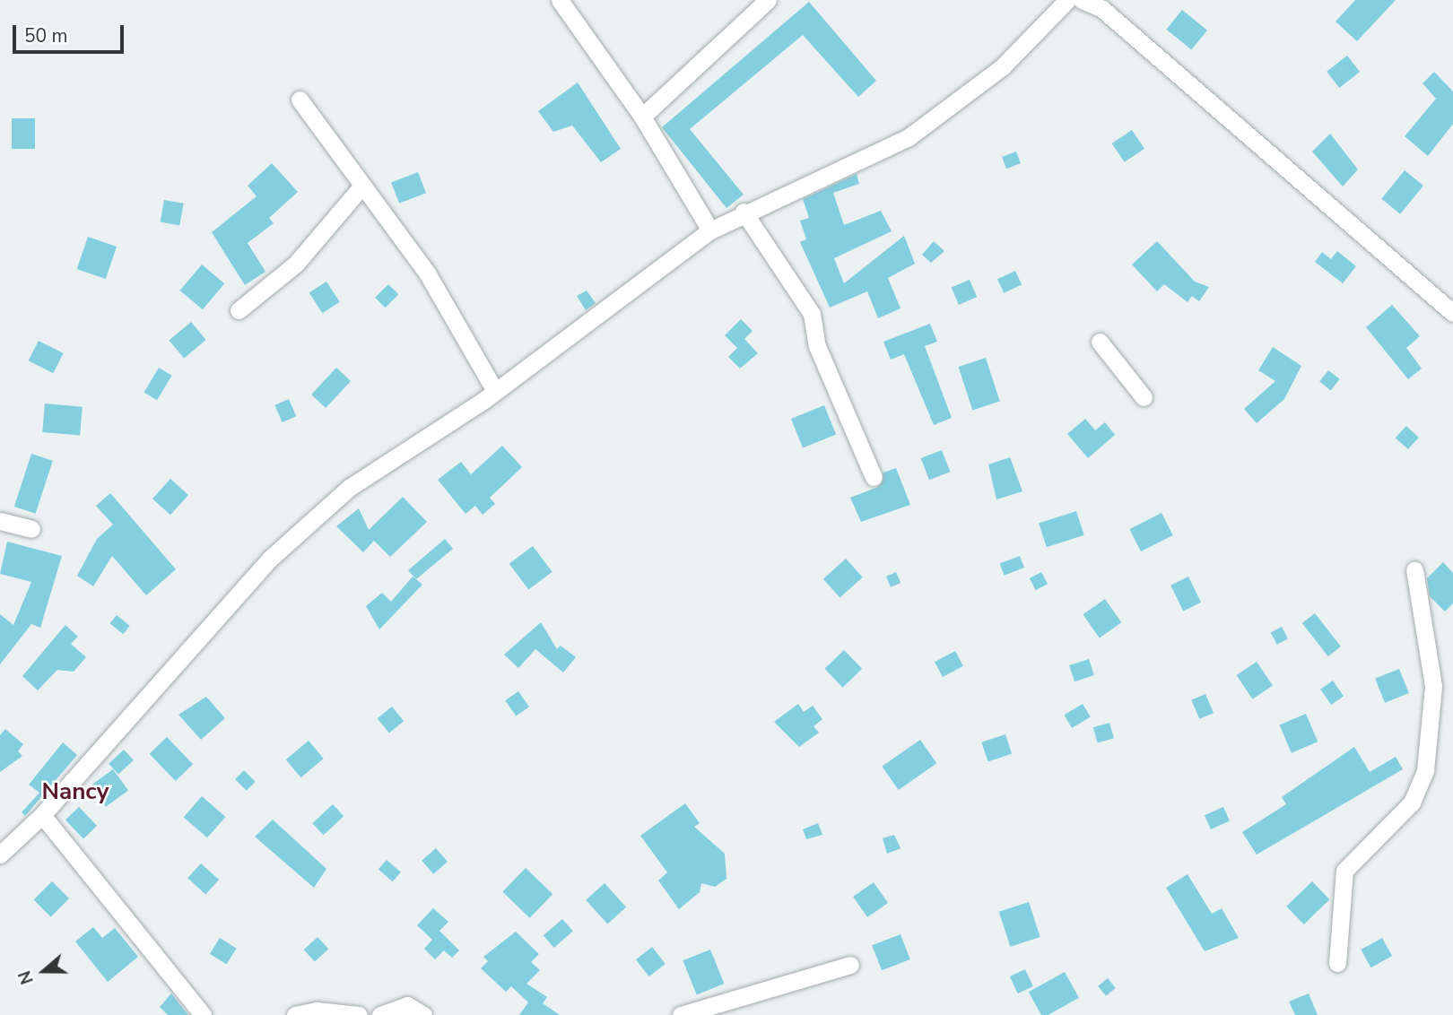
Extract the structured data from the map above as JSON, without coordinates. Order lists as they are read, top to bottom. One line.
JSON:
{"districts":["Nancy"],"scale_bar":"50 m","north":"left"}
